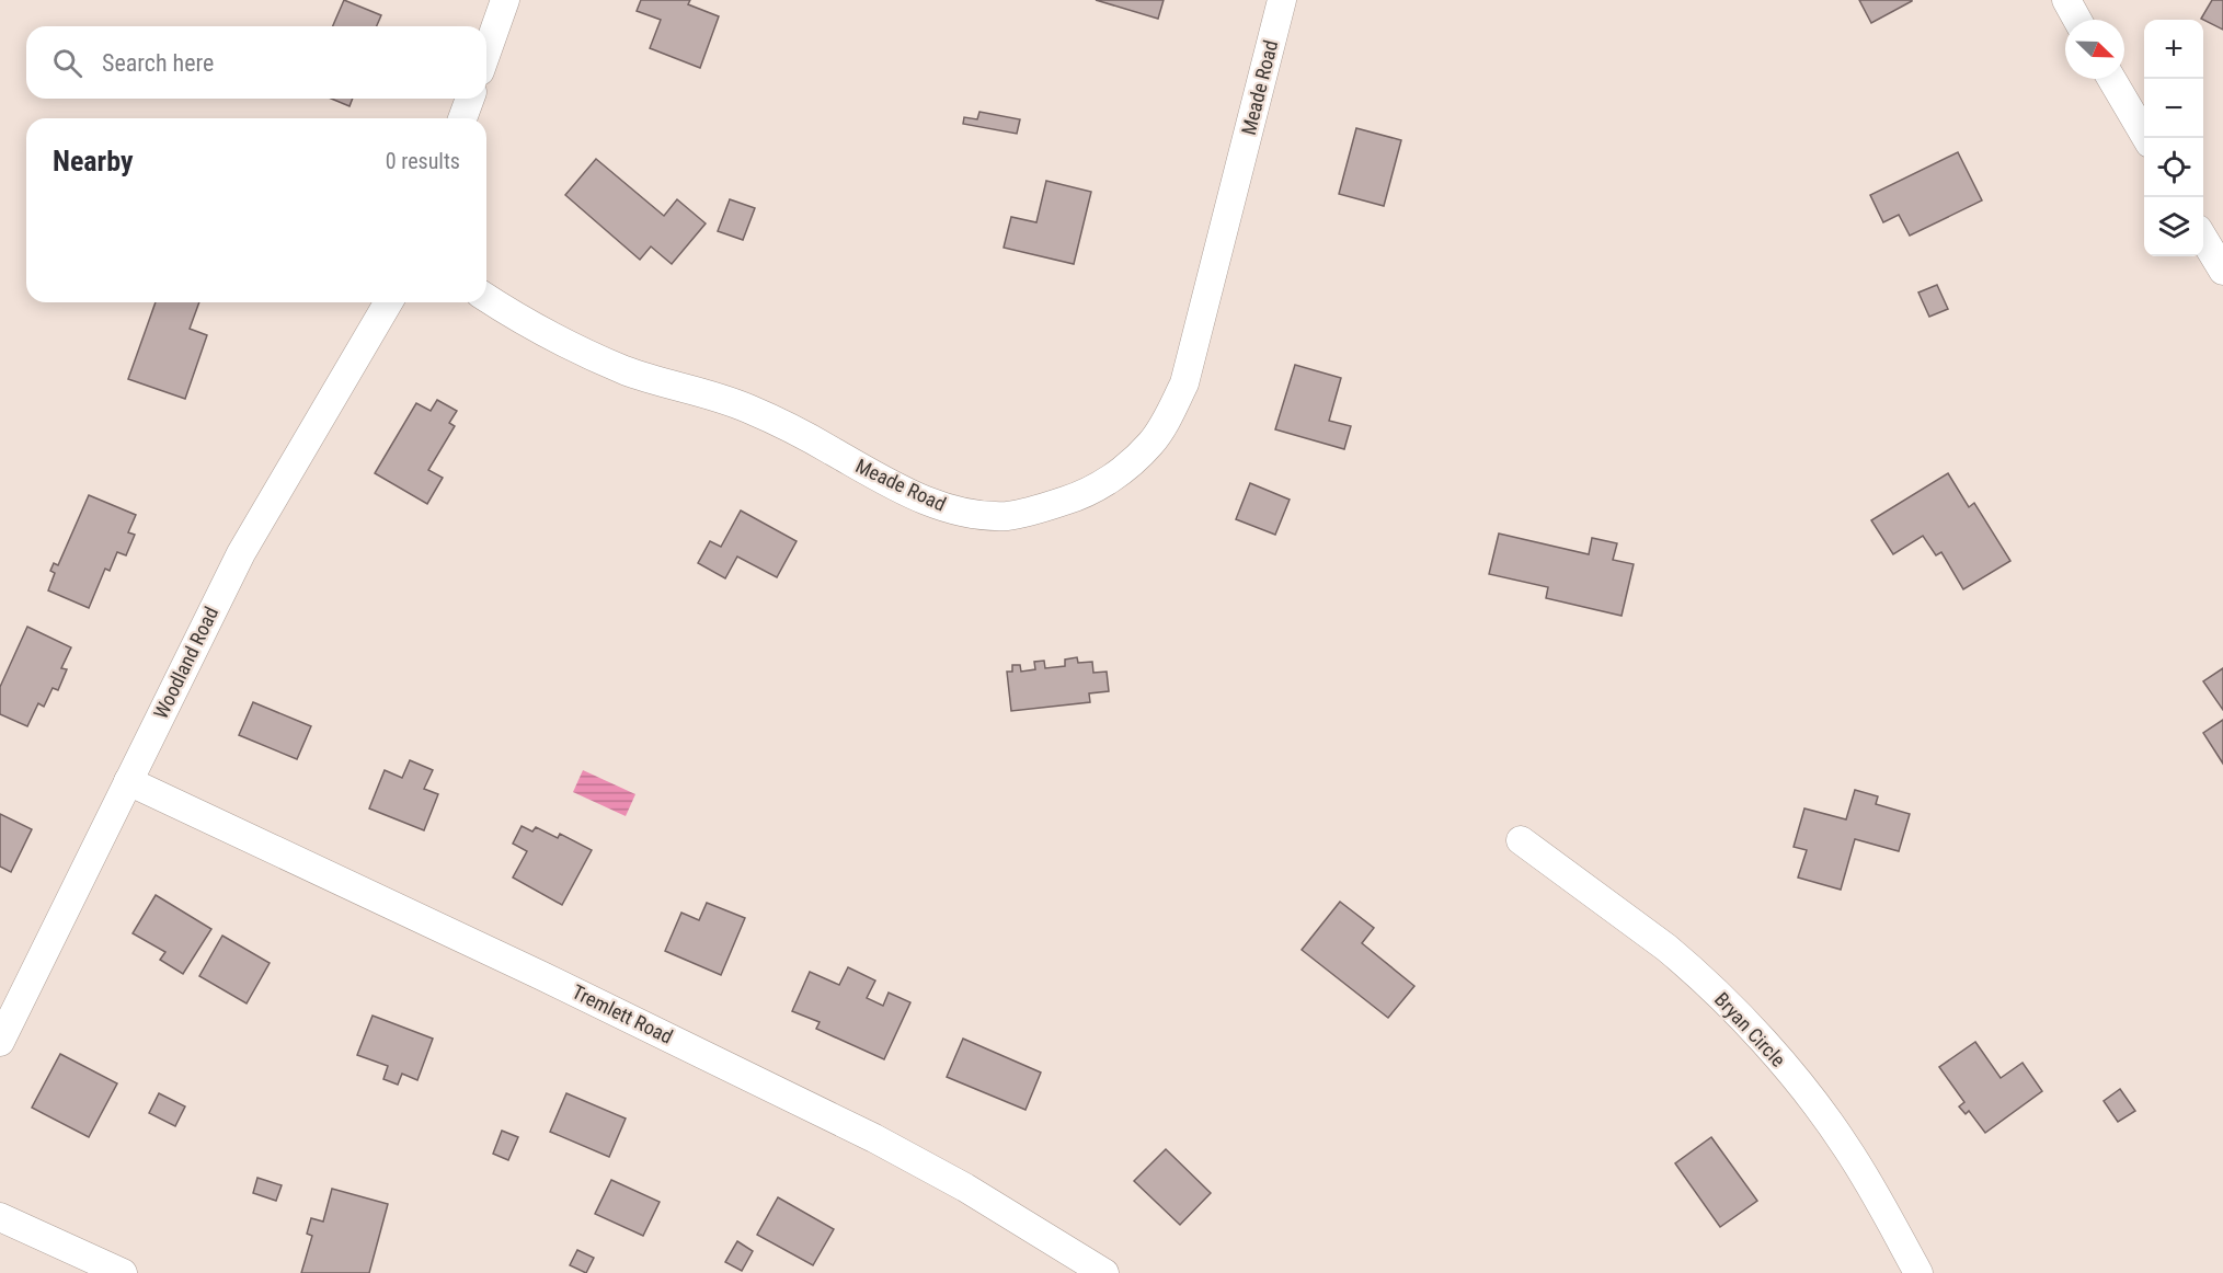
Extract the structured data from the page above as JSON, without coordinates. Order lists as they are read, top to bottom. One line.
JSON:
{"streets":{"street":["Meade Road","Woodland Road","Tremlett Road","Bryan Circle"]},"crossings":[["Woodland Road","Tremlett Road"]],"north":"bottom right","page":{"map_buttons":["+","−"],"search":"Search here","heading":["Nearby","0 results"]}}
